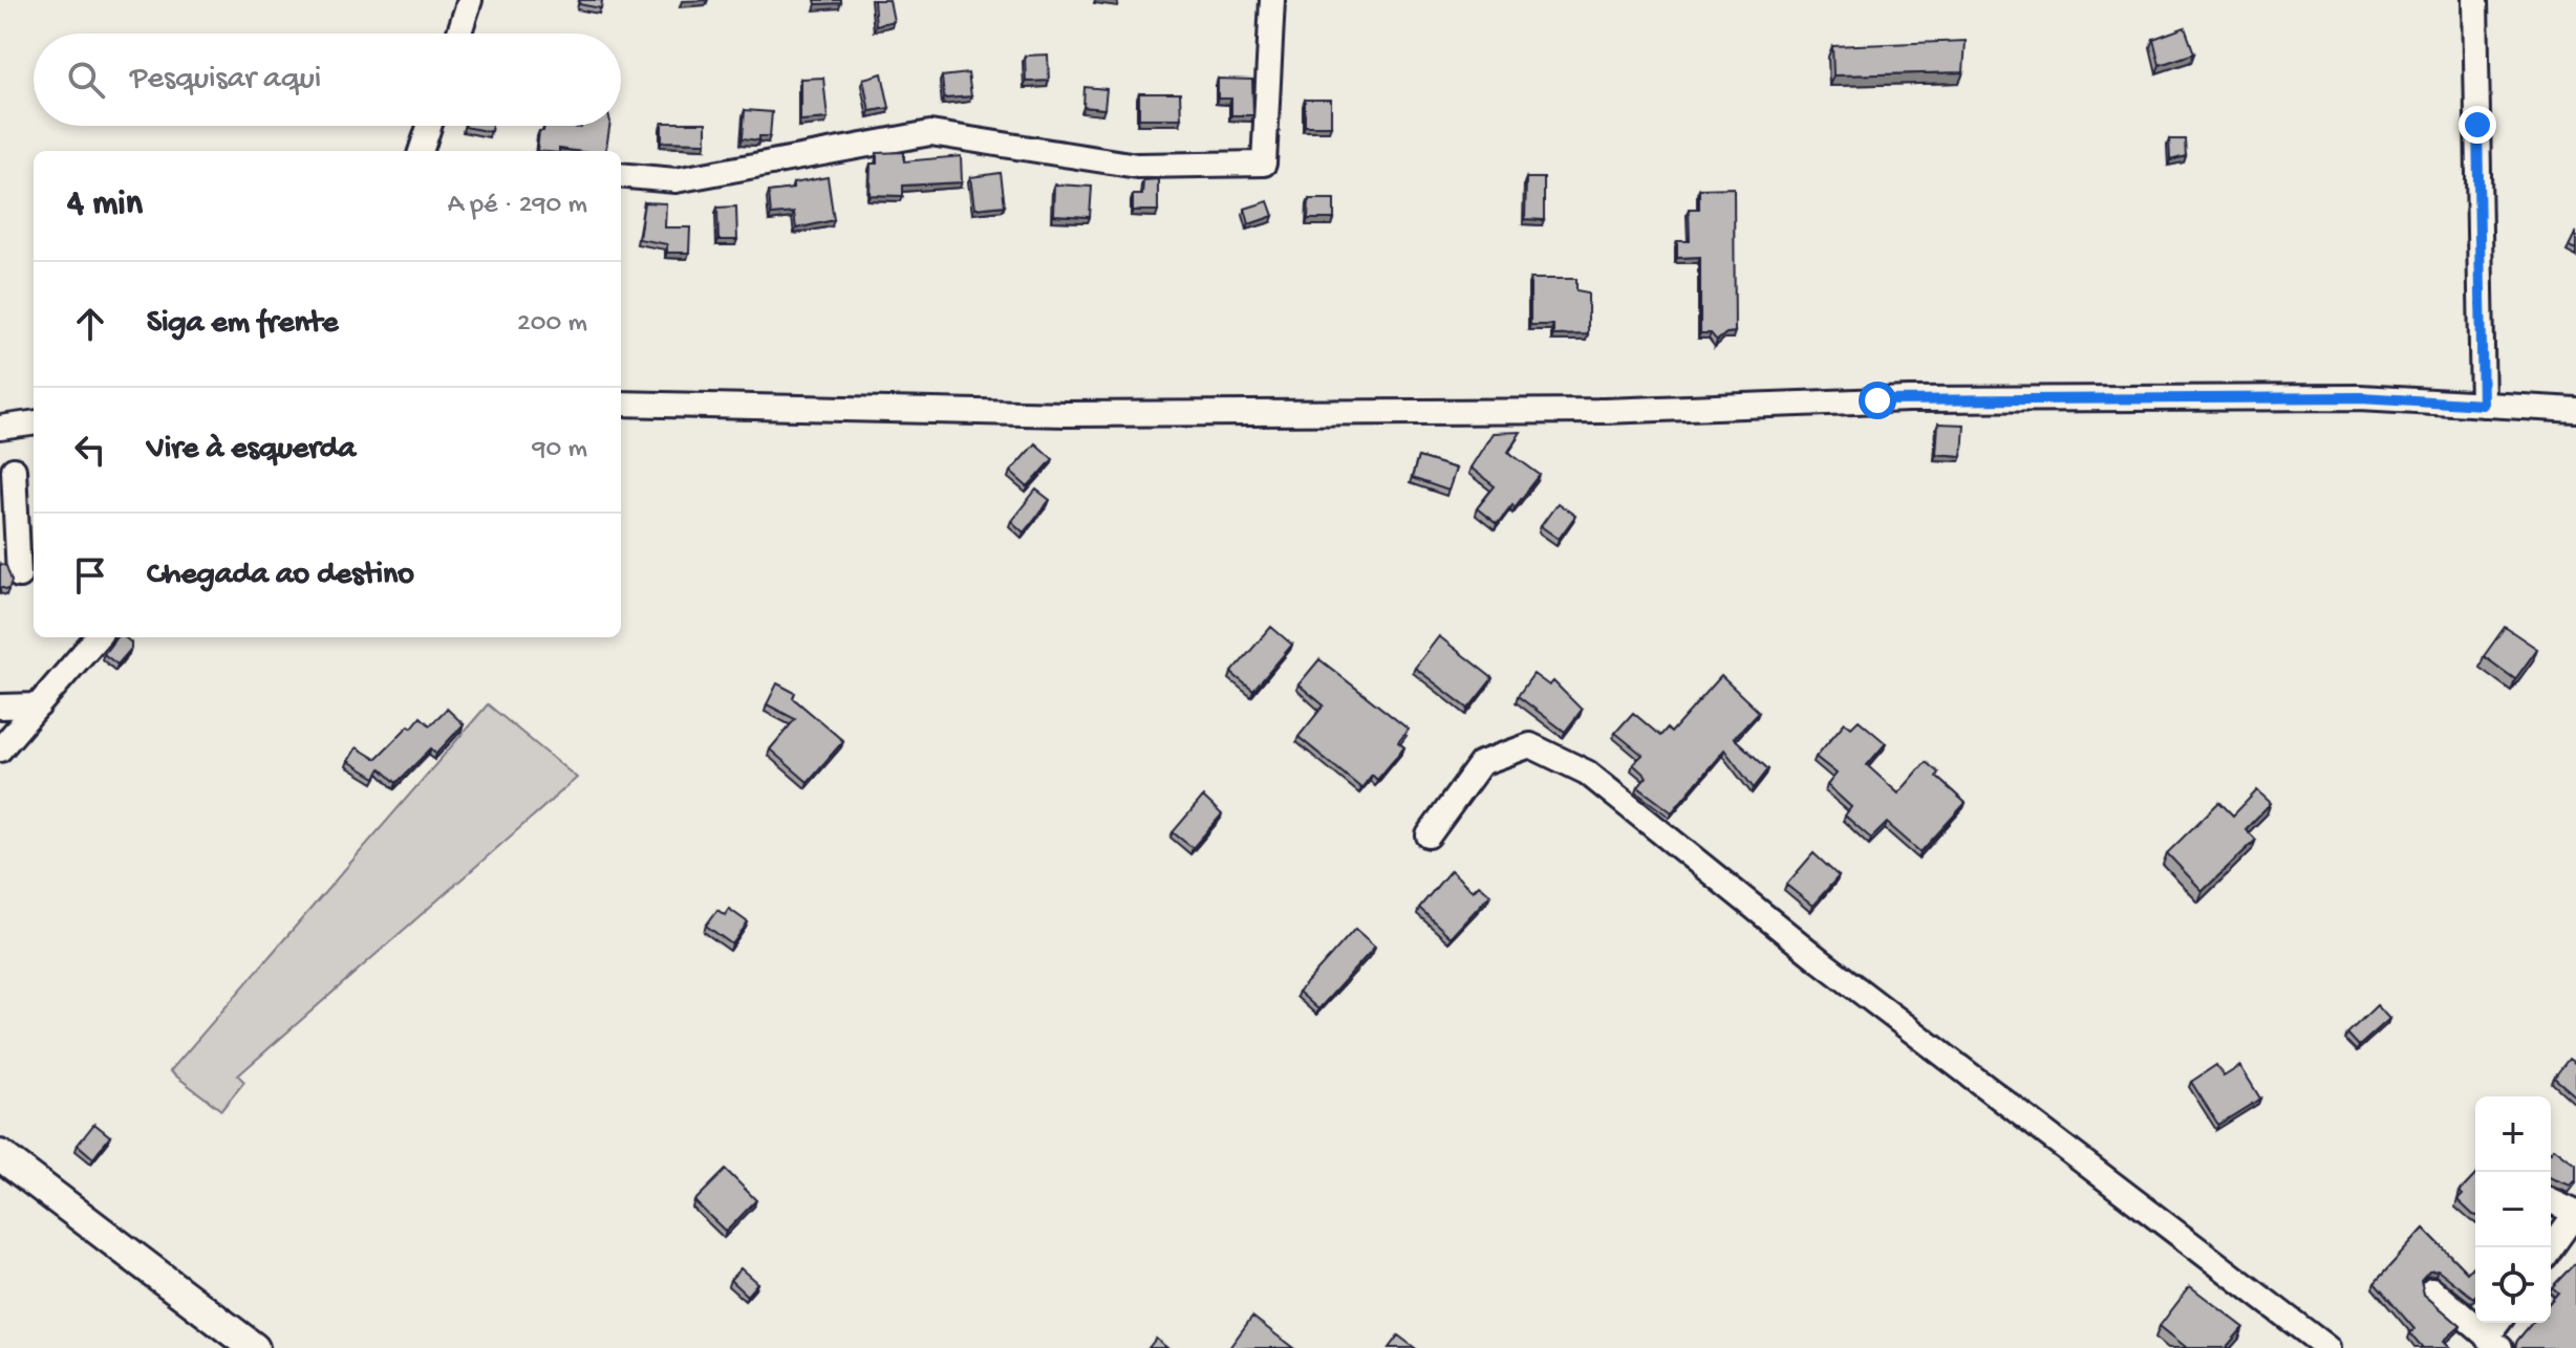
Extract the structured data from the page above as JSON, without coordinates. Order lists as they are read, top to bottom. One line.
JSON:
{"page":{"search":"Pesquisar aqui","heading":["4 min","A pé · 290 m"],"list":[["Siga em frente","200 m"],["Vire à esquerda","90 m"],"Chegada ao destino"],"map_buttons":["+","−"]}}
